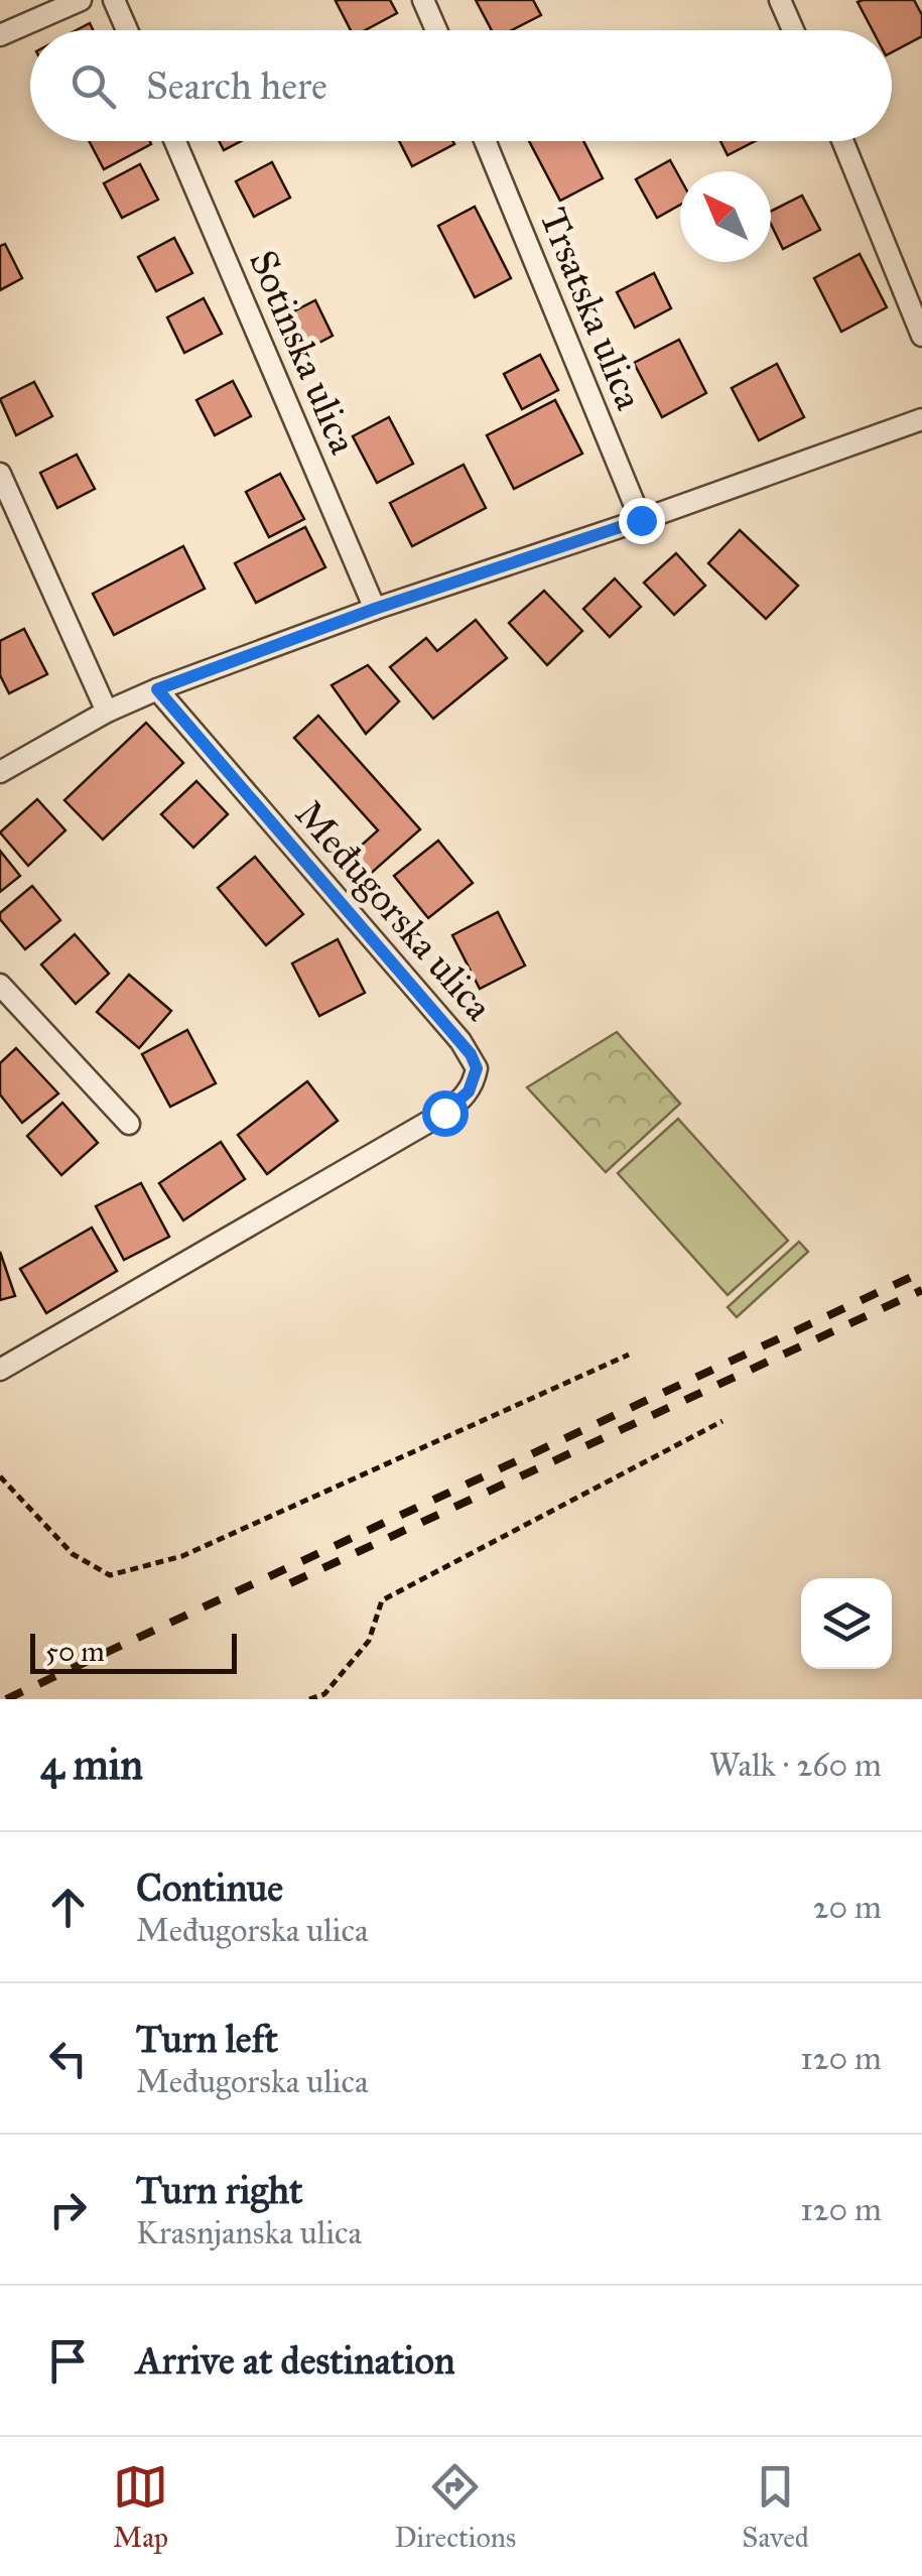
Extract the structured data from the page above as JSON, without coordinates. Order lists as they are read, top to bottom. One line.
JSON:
{"streets":{"street":["Trsatska ulica","Sotinska ulica","Međugorska ulica"]},"scale_bar":"50 m","north":"top left","page":{"search":"Search here","scale":"50 m","heading":["4 min","Walk · 260 m"],"list":[["Continue","Međugorska ulica","20 m"],["Turn left","Međugorska ulica","120 m"],["Turn right","Krasnjanska ulica","120 m"],"Arrive at destination"],"nav":["Map","Directions","Saved"]}}
